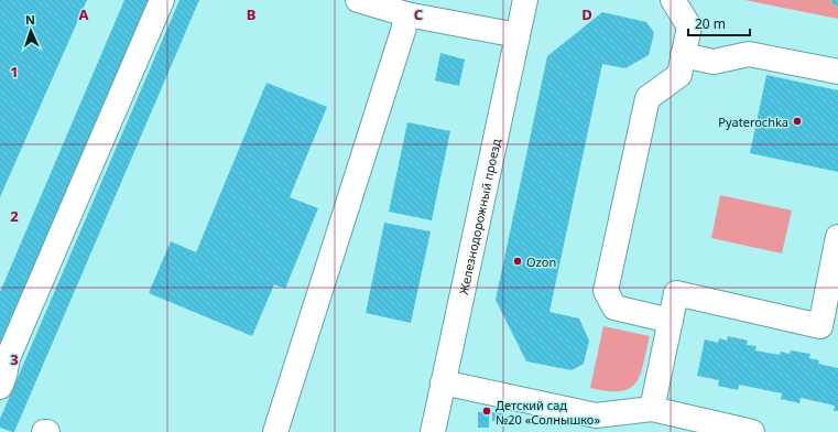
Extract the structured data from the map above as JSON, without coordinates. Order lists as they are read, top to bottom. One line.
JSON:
{"streets":{"street":["Железнодорожный проезд"]},"places":["Pyaterochka","Ozon","Детский сад №20 «Солнышко»"],"scale_bar":"20 m","north":"top","grid":{"columns":["A","B","C","D"],"rows":["1","2","3"]}}
